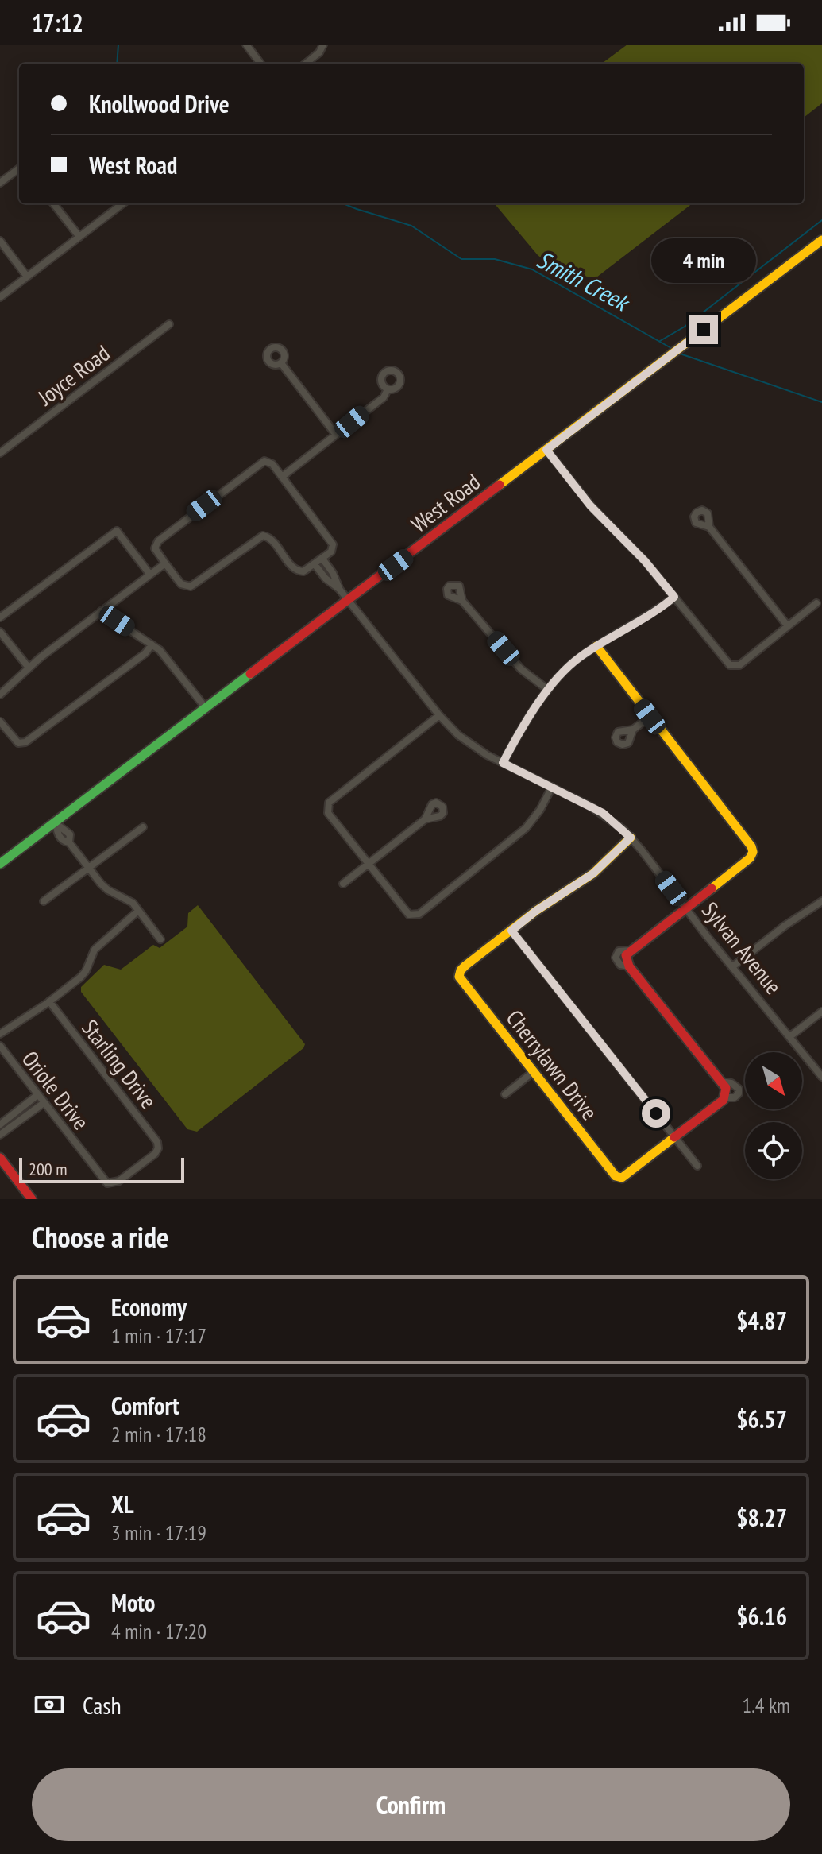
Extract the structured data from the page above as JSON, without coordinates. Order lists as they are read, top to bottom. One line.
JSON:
{"streets":{"street":["Joyce Road","West Road","Sylvan Avenue","Starling Drive","Cherrylawn Drive","Oriole Drive"]},"crossings":[["West Road","Sylvan Avenue"],["Starling Drive","Oriole Drive"]],"water":["Smith Creek"],"scale_bar":"200 m","north":"bottom right","page":{"status":"17:12","banner":["Knollwood Drive","West Road"],"bubble":"4 min","scale":"200 m","heading":"Choose a ride","list":[{"name":"Economy","note":"1 min · 17:17","value":"$4.87"},{"name":"Comfort","note":"2 min · 17:18","value":"$6.57"},{"name":"XL","note":"3 min · 17:19","value":"$8.27"},{"name":"Moto","note":"4 min · 17:20","value":"$6.16"}],"pay":["Cash","1.4 km"],"buttons":"Confirm"}}
